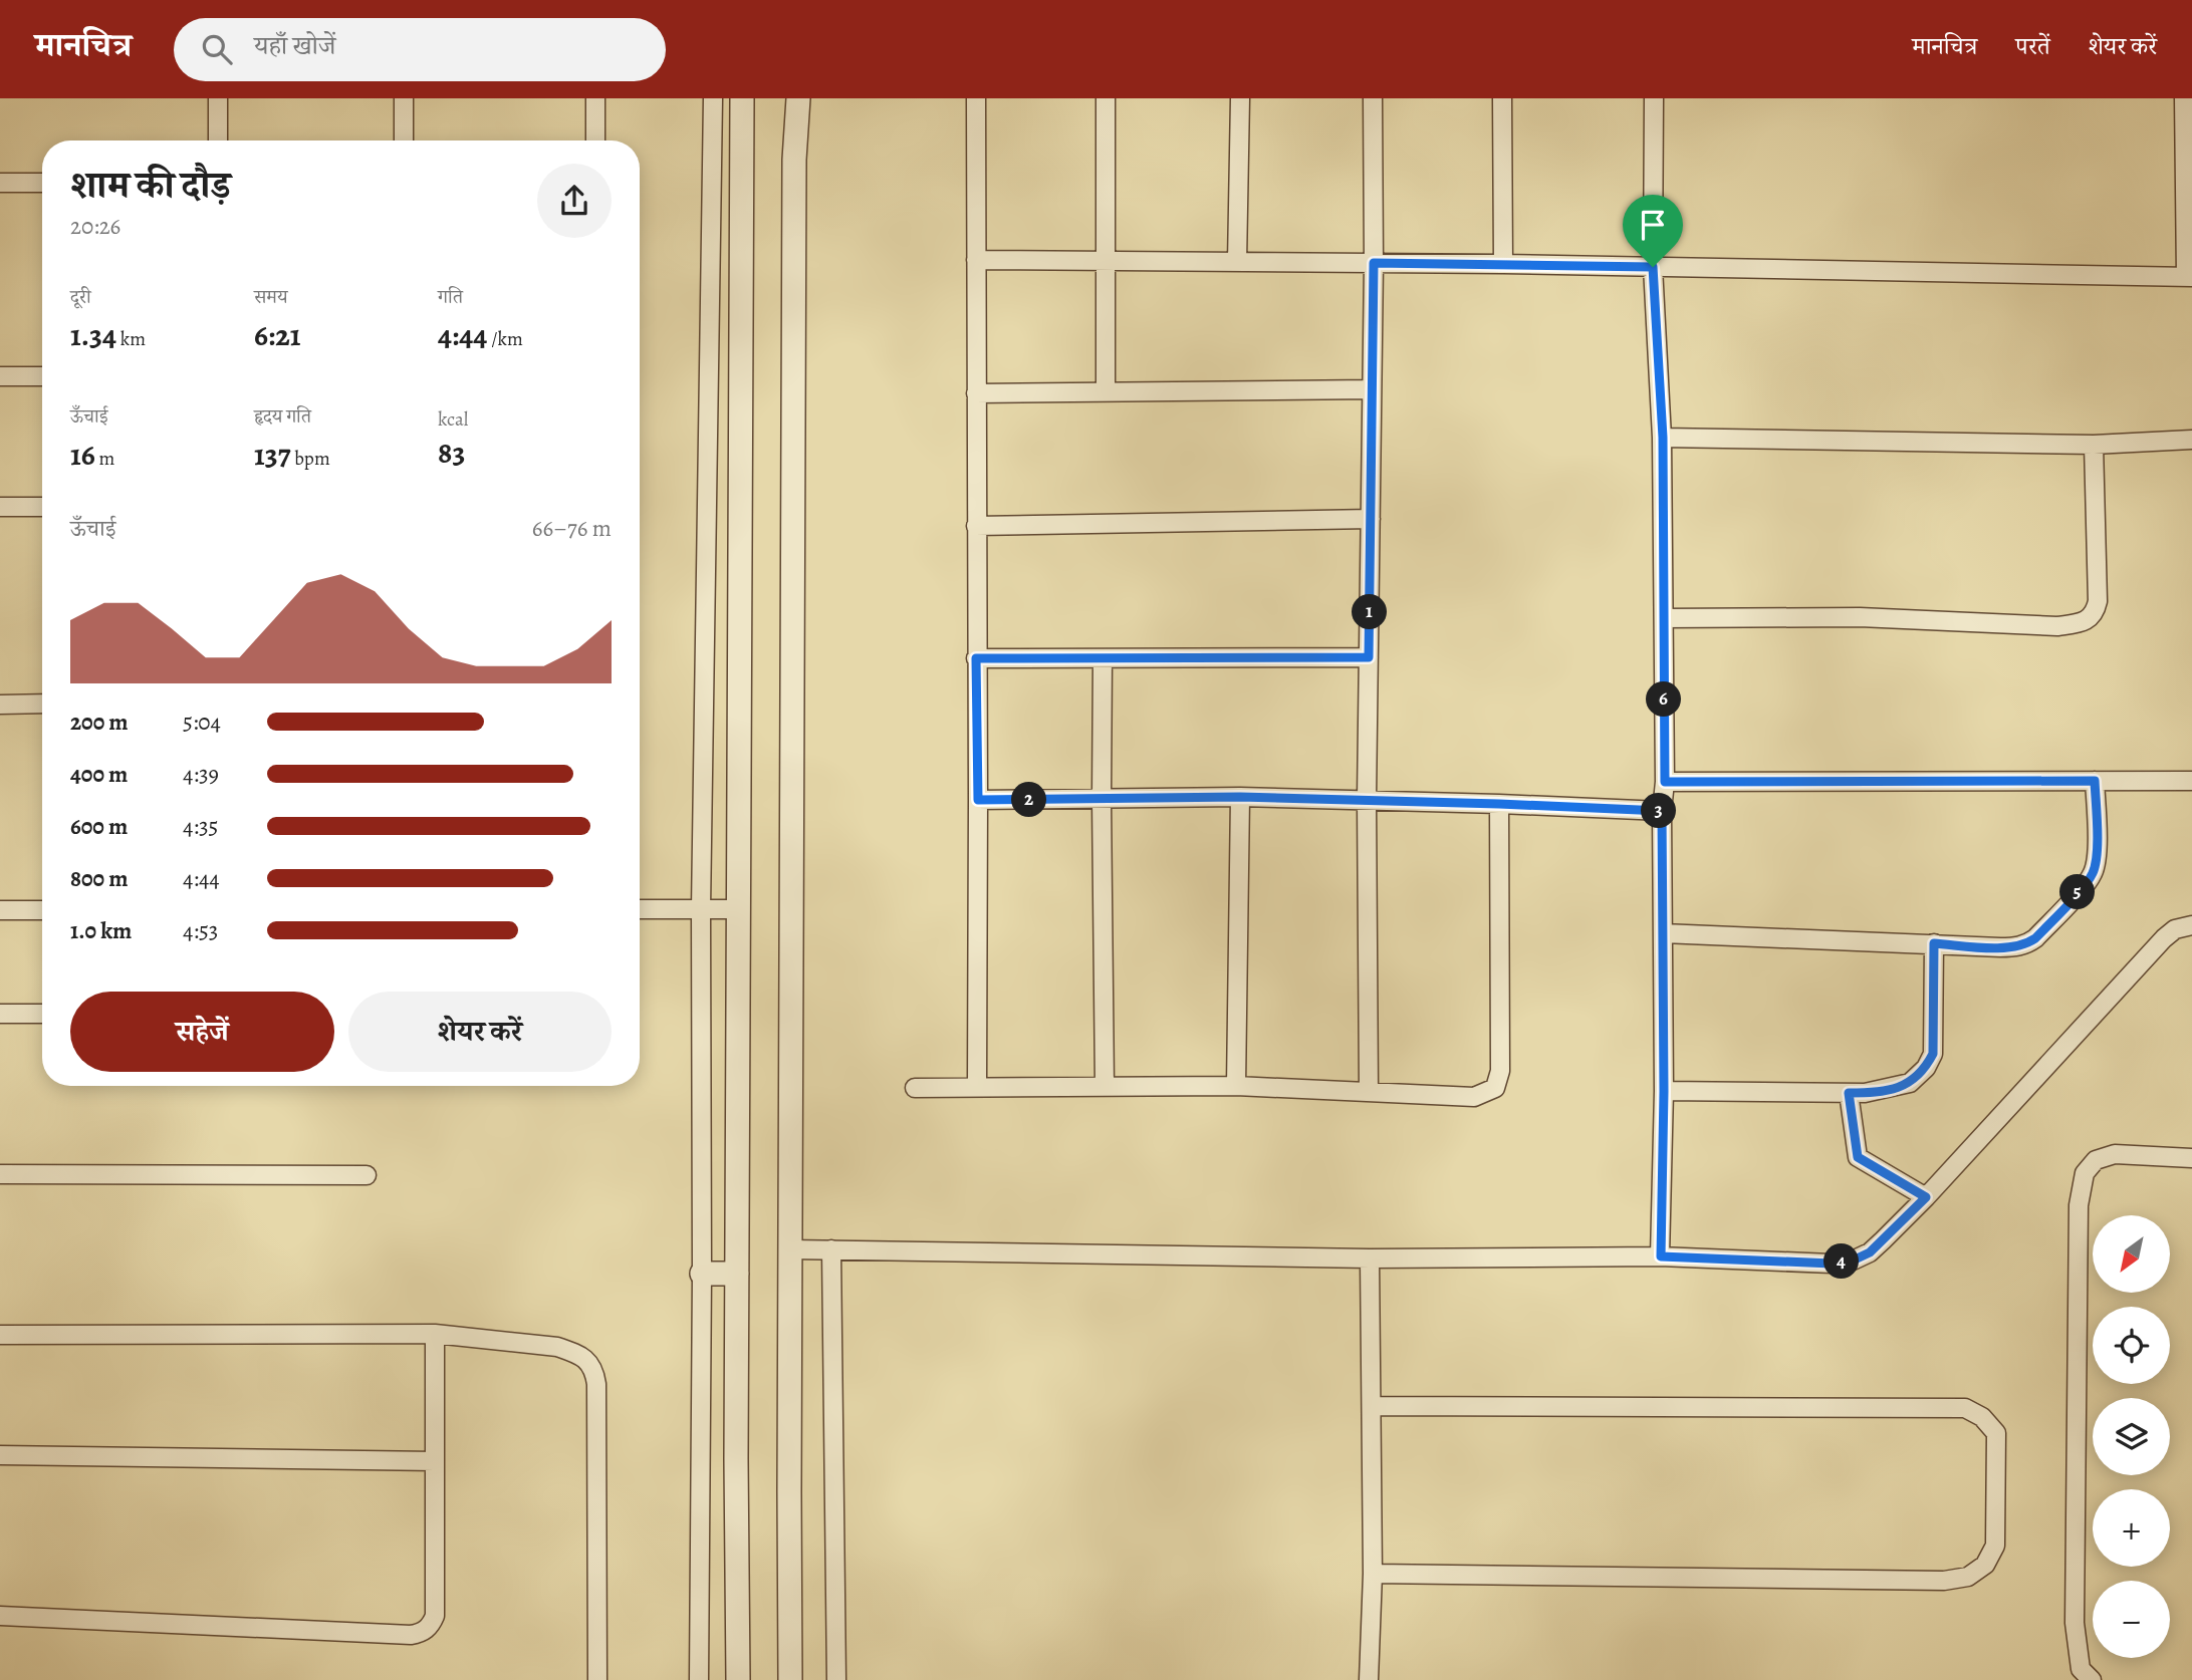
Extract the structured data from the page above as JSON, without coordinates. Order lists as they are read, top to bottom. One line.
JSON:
{"north":"bottom left","page":{"header":"मानचित्र","search":"यहाँ खोजें","nav":["मानचित्र","परतें","शेयर करें"],"heading":["शाम की दौड़","20:26"],"stats":[["दूरी","1.34 km"],["समय","6:21"],["गति","4:44 /km"],["ऊँचाई","16 m"],["हृदय गति","137 bpm"],["kcal","83"]],"chart":["ऊँचाई","66–76 m"],"pins":["1","6","2","3","5","4"],"list":[{"name":"200 m","note":"5:04"},{"name":"400 m","note":"4:39"},{"name":"600 m","note":"4:35"},{"name":"800 m","note":"4:44"},{"name":"1.0 km","note":"4:53"}],"buttons":["सहेजें","शेयर करें"],"map_buttons":["+","−"]}}
